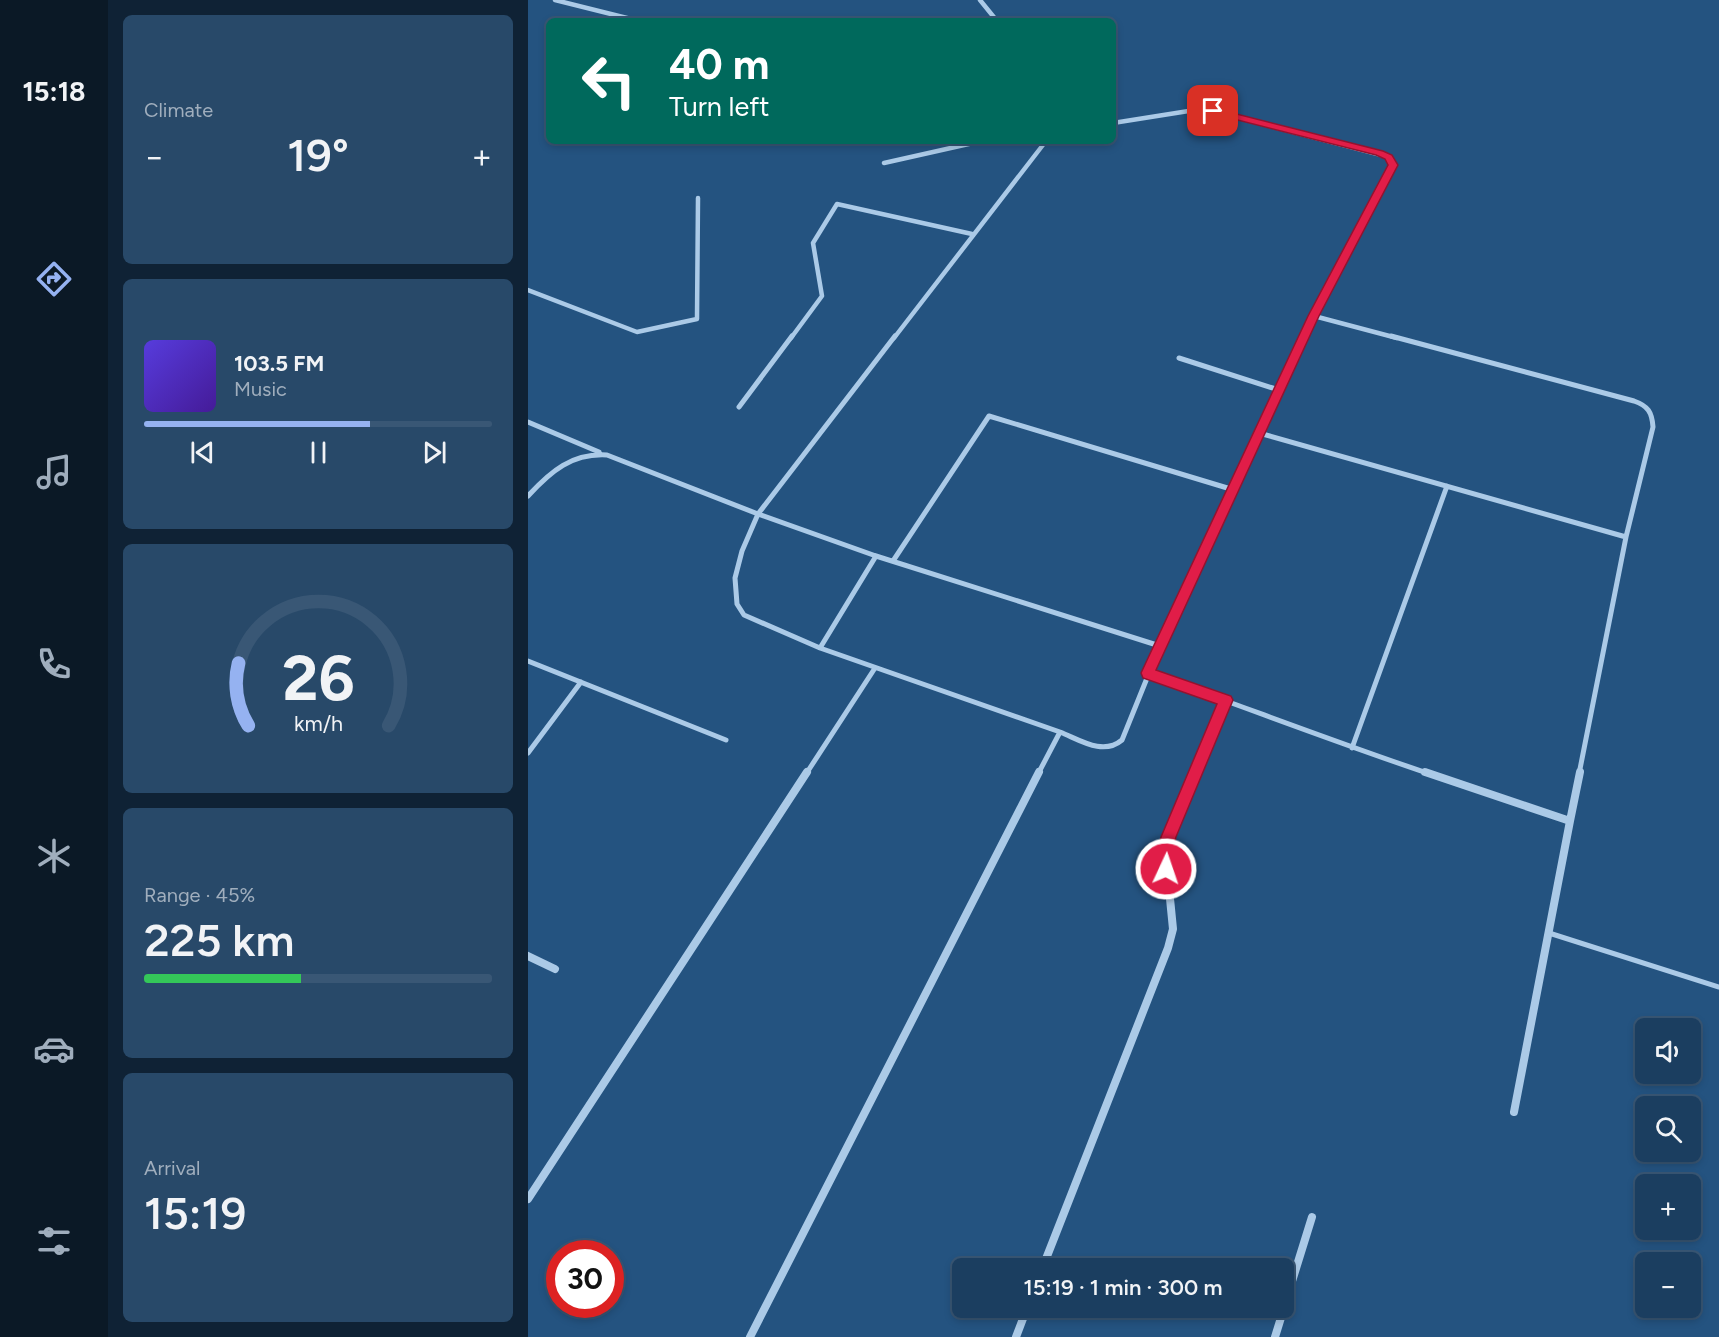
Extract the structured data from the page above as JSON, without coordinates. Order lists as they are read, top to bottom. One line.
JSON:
{"page":{"tabs":"15:18","tile":["Climate",["Range · 45%","225 km"],["Arrival","15:19"]],"turn":["40 m","Turn left"],"heat":["−","19°","+"],"song":["103.5 FM","Music"],"map_buttons":["+","−"],"limit":"30","trip":"15:19 · 1 min · 300 m","gauge":["26","km/h"]}}
